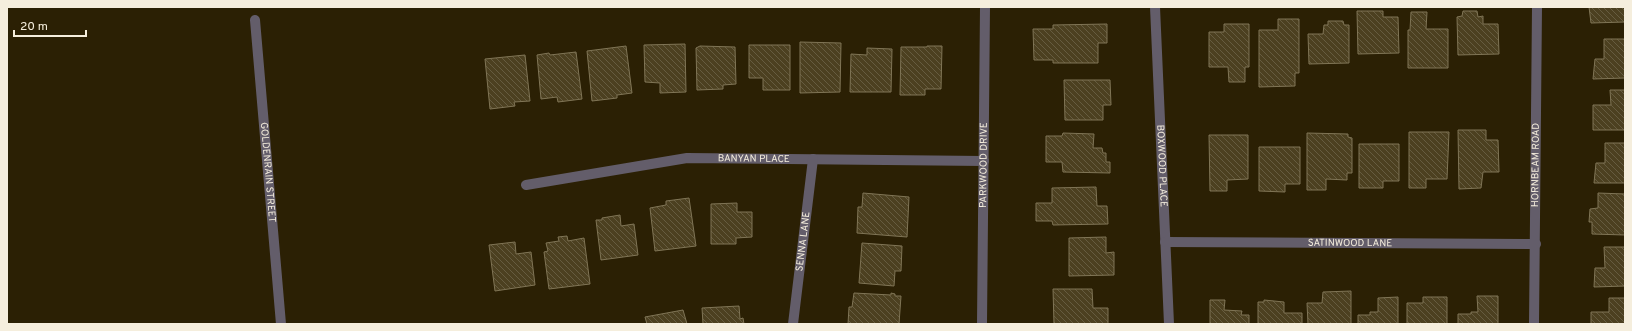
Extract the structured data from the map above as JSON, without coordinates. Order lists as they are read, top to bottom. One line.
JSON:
{"streets":{"street":["BANYAN PLACE","PARKWOOD DRIVE","BOXWOOD PLACE","HORNBEAM ROAD","GOLDENRAIN STREET","SENNA LANE","SATINWOOD LANE"]},"crossings":[["BANYAN PLACE","PARKWOOD DRIVE"],["BANYAN PLACE","SENNA LANE"],["BOXWOOD PLACE","SATINWOOD LANE"],["HORNBEAM ROAD","SATINWOOD LANE"]],"scale_bar":"20 m"}
